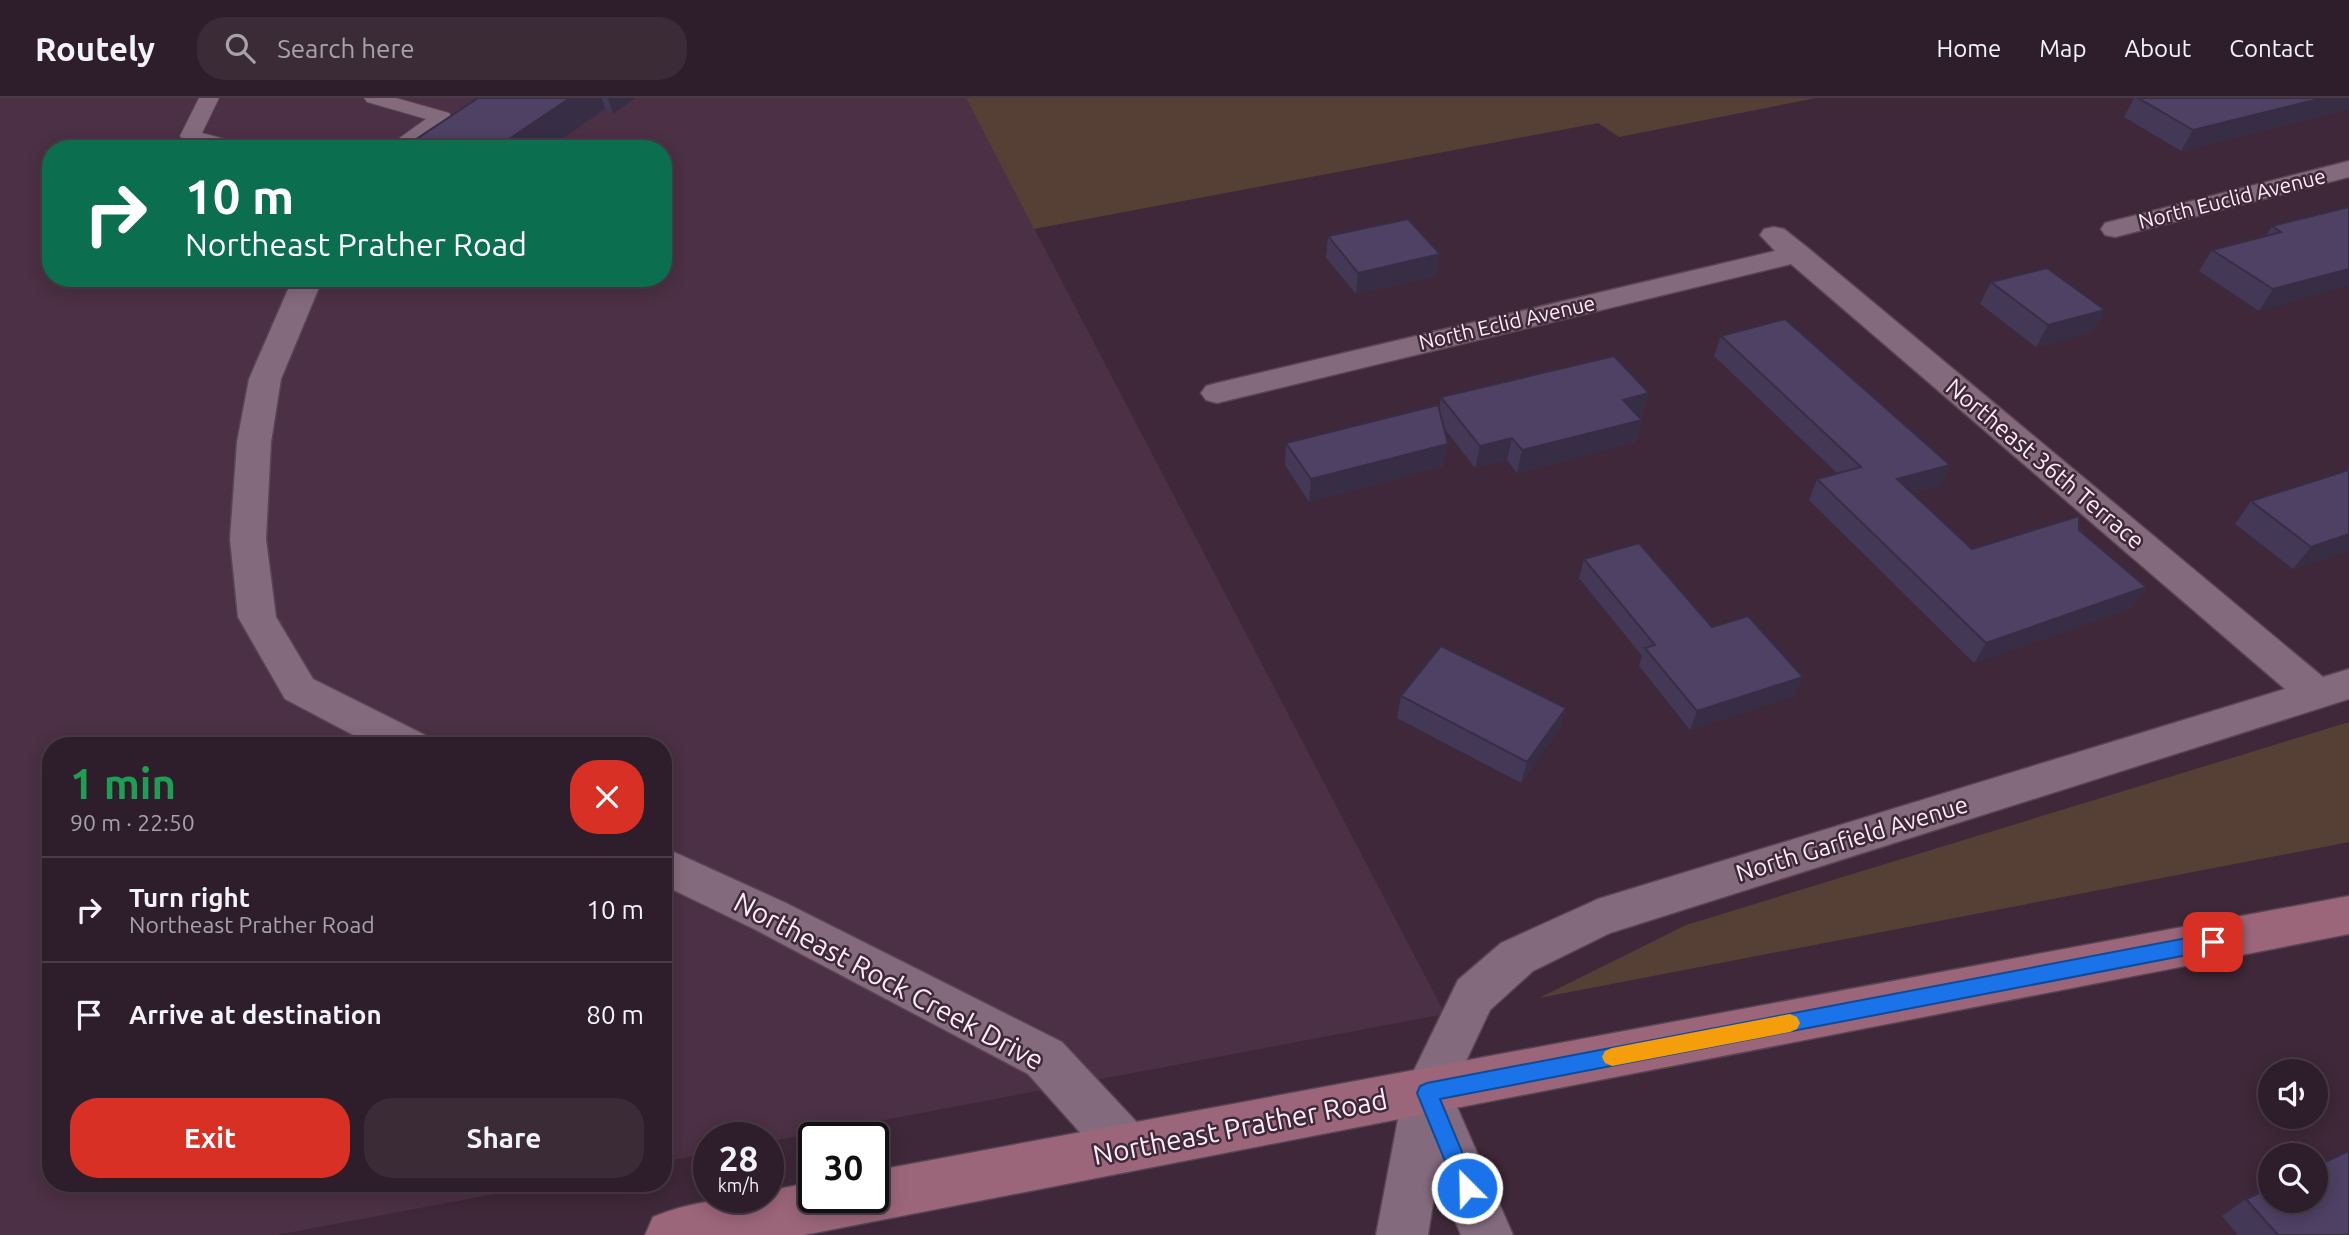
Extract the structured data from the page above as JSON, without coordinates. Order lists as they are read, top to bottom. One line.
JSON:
{"streets":{"main road":["Northeast Prather Road"],"street":["North Euclid Avenue","North Eclid Avenue","Northeast 36th Terrace","North Garfield Avenue","Northeast Rock Creek Drive"]},"crossings":[["North Eclid Avenue","Northeast 36th Terrace"],["Northeast 36th Terrace","North Garfield Avenue"],["North Garfield Avenue","Northeast Prather Road"],["Northeast Rock Creek Drive","Northeast Prather Road"]],"page":{"header":"Routely","search":"Search here","nav":["Home","Map","About","Contact"],"turn":["10 m","Northeast Prather Road"],"heading":["1 min","90 m · 22:50"],"list":[{"name":"Turn right","note":"Northeast Prather Road","value":"10 m"},{"name":"Arrive at destination","value":"80 m"}],"buttons":["Exit","Share"],"speed":"28 km/h","limit":"30"}}
